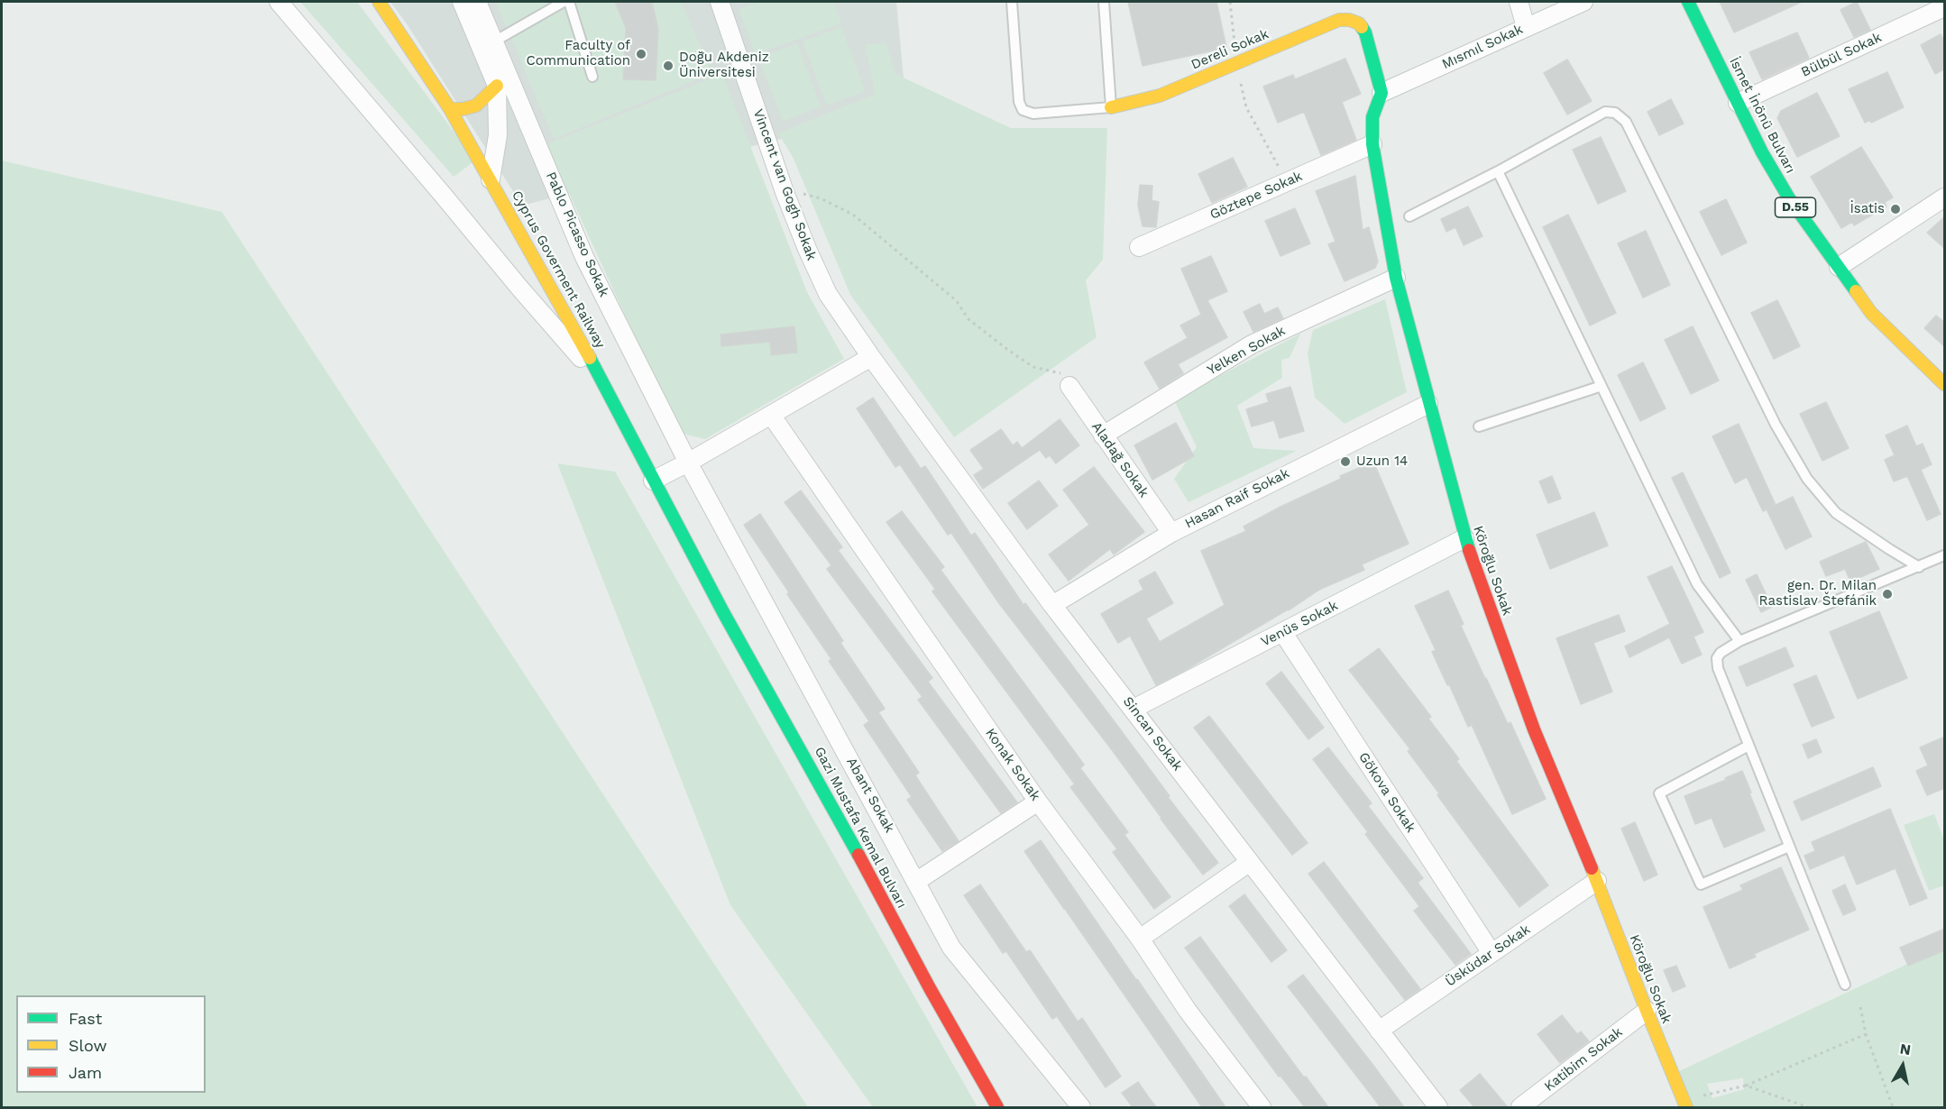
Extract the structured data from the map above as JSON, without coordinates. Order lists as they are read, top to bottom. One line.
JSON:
{"streets":{"main road":["Dereli Sokak","İsmet İnönü Bulvarı","D.55","Cyprus Goverment Railway","Köroğlu Sokak","Gazi Mustafa Kemal Bulvarı"],"street":["Mısmıl Sokak","Bülbül Sokak","Vincent van Gogh Sokak","Göztepe Sokak","Pablo Picasso Sokak","Yelken Sokak","Aladağ Sokak","Hasan Raif Sokak","Venüs Sokak","Sincan Sokak","Konak Sokak","Gökova Sokak","Abant Sokak","Üsküdar Sokak","Katibim Sokak"]},"crossings":[["Mısmıl Sokak","Dereli Sokak"],["Mısmıl Sokak","Köroğlu Sokak"],["Dereli Sokak","Köroğlu Sokak"],["Bülbül Sokak","İsmet İnönü Bulvarı"],["Vincent van Gogh Sokak","Sincan Sokak"],["Göztepe Sokak","Köroğlu Sokak"],["Pablo Picasso Sokak","Abant Sokak"],["Cyprus Goverment Railway","Gazi Mustafa Kemal Bulvarı"],["Yelken Sokak","Aladağ Sokak"],["Yelken Sokak","Köroğlu Sokak"],["Aladağ Sokak","Hasan Raif Sokak"],["Hasan Raif Sokak","Köroğlu Sokak"],["Hasan Raif Sokak","Sincan Sokak"],["Köroğlu Sokak","Venüs Sokak"],["Köroğlu Sokak","Üsküdar Sokak"],["Köroğlu Sokak","Katibim Sokak"],["Venüs Sokak","Sincan Sokak"],["Venüs Sokak","Gökova Sokak"],["Sincan Sokak","Üsküdar Sokak"],["Gökova Sokak","Üsküdar Sokak"]],"places":["Faculty of Communication","Doğu Akdeniz Üniversitesi","İsatis","Uzun 14","gen. Dr. Milan Rastislav Štefánik"],"legend":["Fast","Slow","Jam"],"north":"top"}
